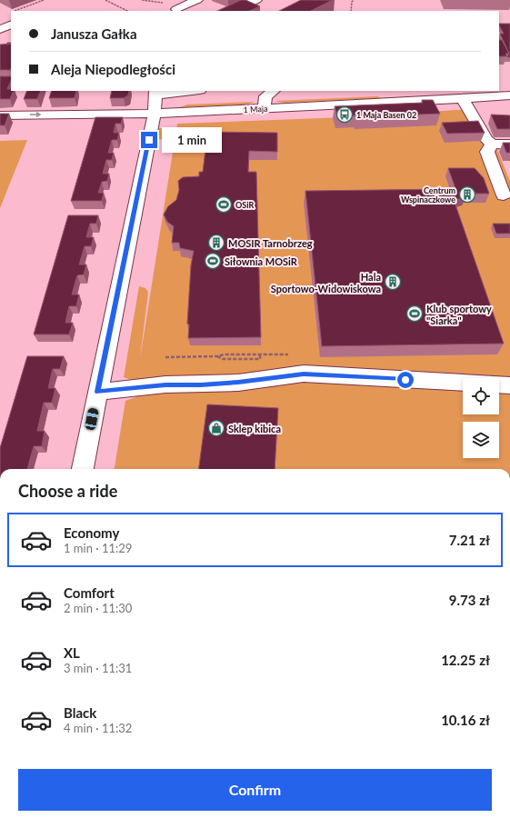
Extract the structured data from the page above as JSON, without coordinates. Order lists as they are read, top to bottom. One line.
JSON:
{"streets":{"street":["1 Maja"]},"places":{"bus stop":["1 Maja Basen 02"],"building":["Centrum Wspinaczkowe","MOSIR Tarnobrzeg","Hala Sportowo-Widowiskowa"],"sports":["OSiR","Siłownia MOSiR","Klub sportowy \"Siarka\""],"shop":["Sklep kibica"]},"page":{"banner":["Janusza Gałka","Aleja Niepodległości"],"bubble":"1 min","heading":"Choose a ride","list":[{"name":"Economy","note":"1 min · 11:29","value":"7.21 zł"},{"name":"Comfort","note":"2 min · 11:30","value":"9.73 zł"},{"name":"XL","note":"3 min · 11:31","value":"12.25 zł"},{"name":"Black","note":"4 min · 11:32","value":"10.16 zł"}],"buttons":"Confirm"}}
